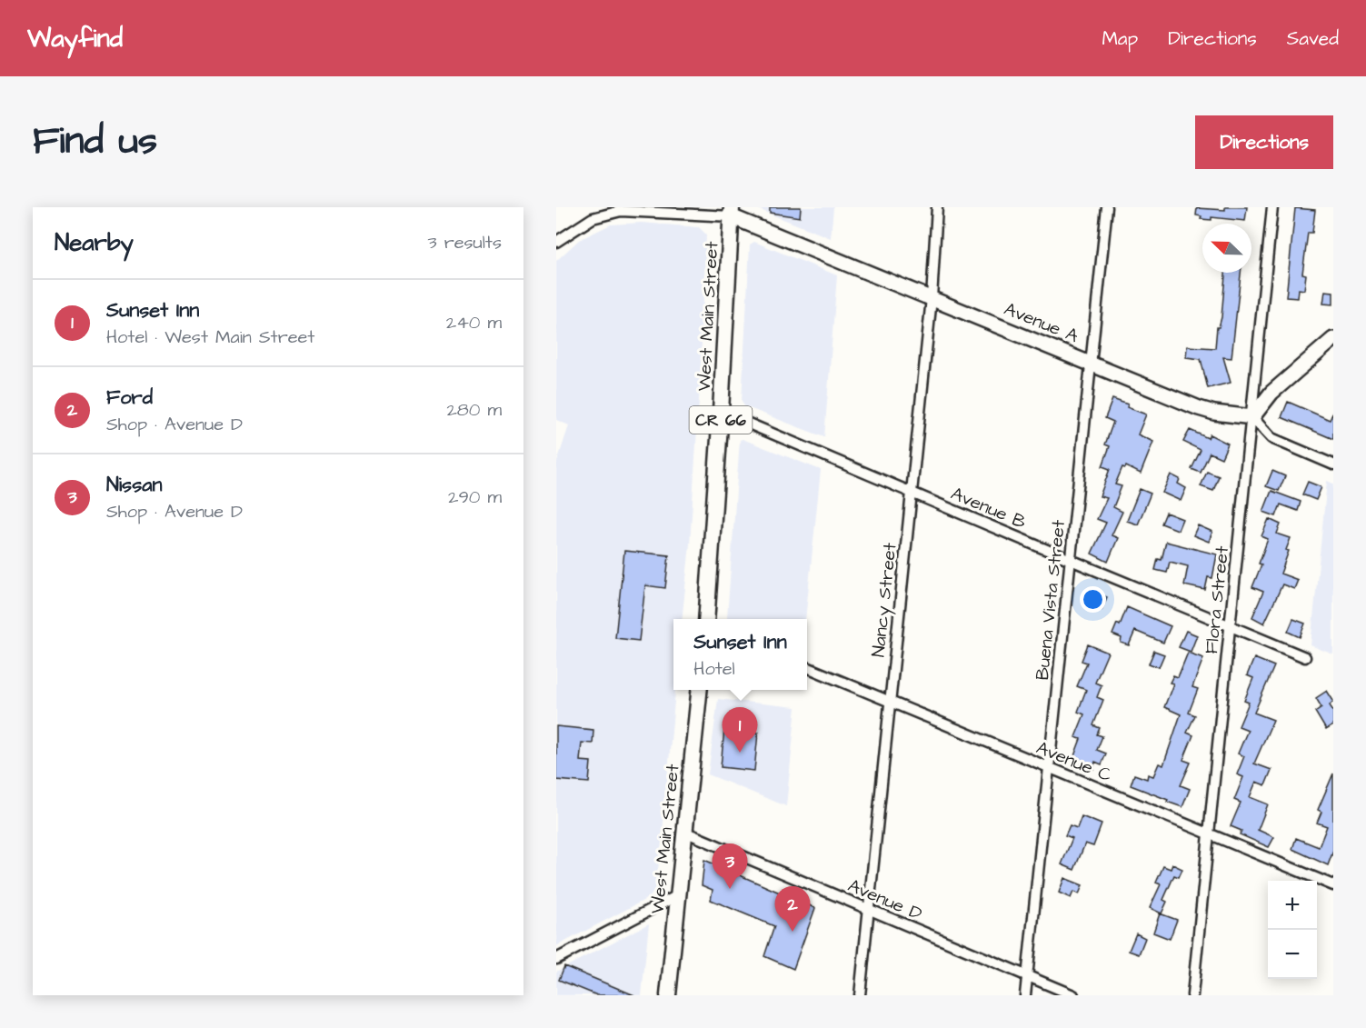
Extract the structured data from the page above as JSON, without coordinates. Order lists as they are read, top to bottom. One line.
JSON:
{"streets":{"main road":["West Main Street","CR 66"],"street":["Avenue A","Avenue B","Nancy Street","Buena Vista Street","Flora Street","Avenue C","Avenue D"]},"crossings":[["West Main Street","Avenue A"],["West Main Street","Avenue B"],["West Main Street","Avenue D"],["Avenue A","Nancy Street"],["Avenue A","Buena Vista Street"],["Avenue A","Flora Street"],["Avenue B","Nancy Street"],["Avenue B","Buena Vista Street"],["Avenue B","Flora Street"],["Nancy Street","Avenue C"],["Nancy Street","Avenue D"],["Buena Vista Street","Avenue C"],["Buena Vista Street","Avenue D"],["Flora Street","Avenue C"]],"north":"top left","page":{"header":"Wayfind","nav":["Map","Directions","Saved"],"title":"Find us","buttons":"Directions","heading":["Nearby","3 results"],"list":[{"mark":"1","name":"Sunset Inn","note":"Hotel · West Main Street","value":"240 m"},{"mark":"2","name":"Ford","note":"Shop · Avenue D","value":"280 m"},{"mark":"3","name":"Nissan","note":"Shop · Avenue D","value":"290 m"}],"popup":["Sunset Inn","Hotel"],"pins":["1","3","2"],"map_buttons":["+","−"]}}
